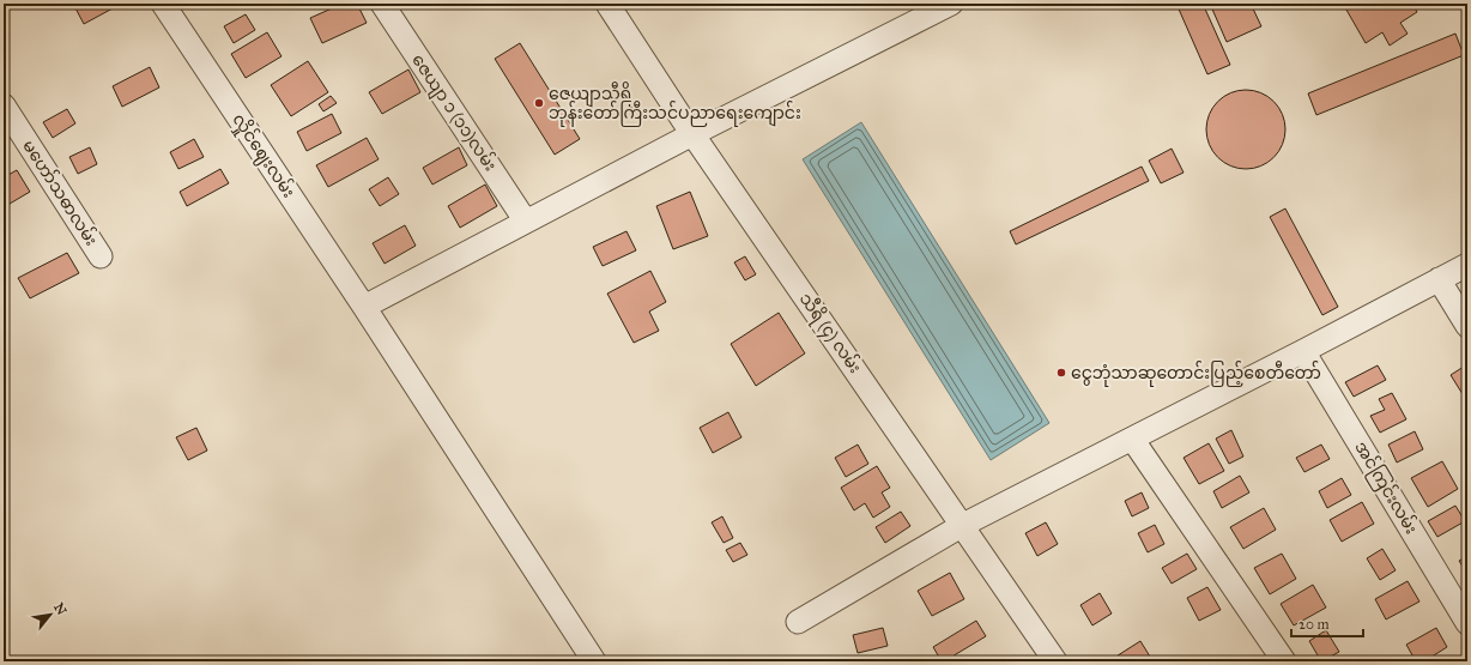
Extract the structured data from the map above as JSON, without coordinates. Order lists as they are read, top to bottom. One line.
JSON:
{"streets":{"street":["ဇေယျာ ၁ (၁၁)လမ်း","လှိုင်ဈေးလမ်း","မဟော်သဓာလမ်း","သီရိ (၄) လမ်း","အင်ကြင်းလမ်း"]},"places":["ဇေယျာသီရိ ဘုန်းတော်ကြီးသင်ပညာရေးကျောင်း","ငွေဘုံသာဆုတောင်းပြည့်စေတီတော်"],"scale_bar":"20 m","north":"top right"}
